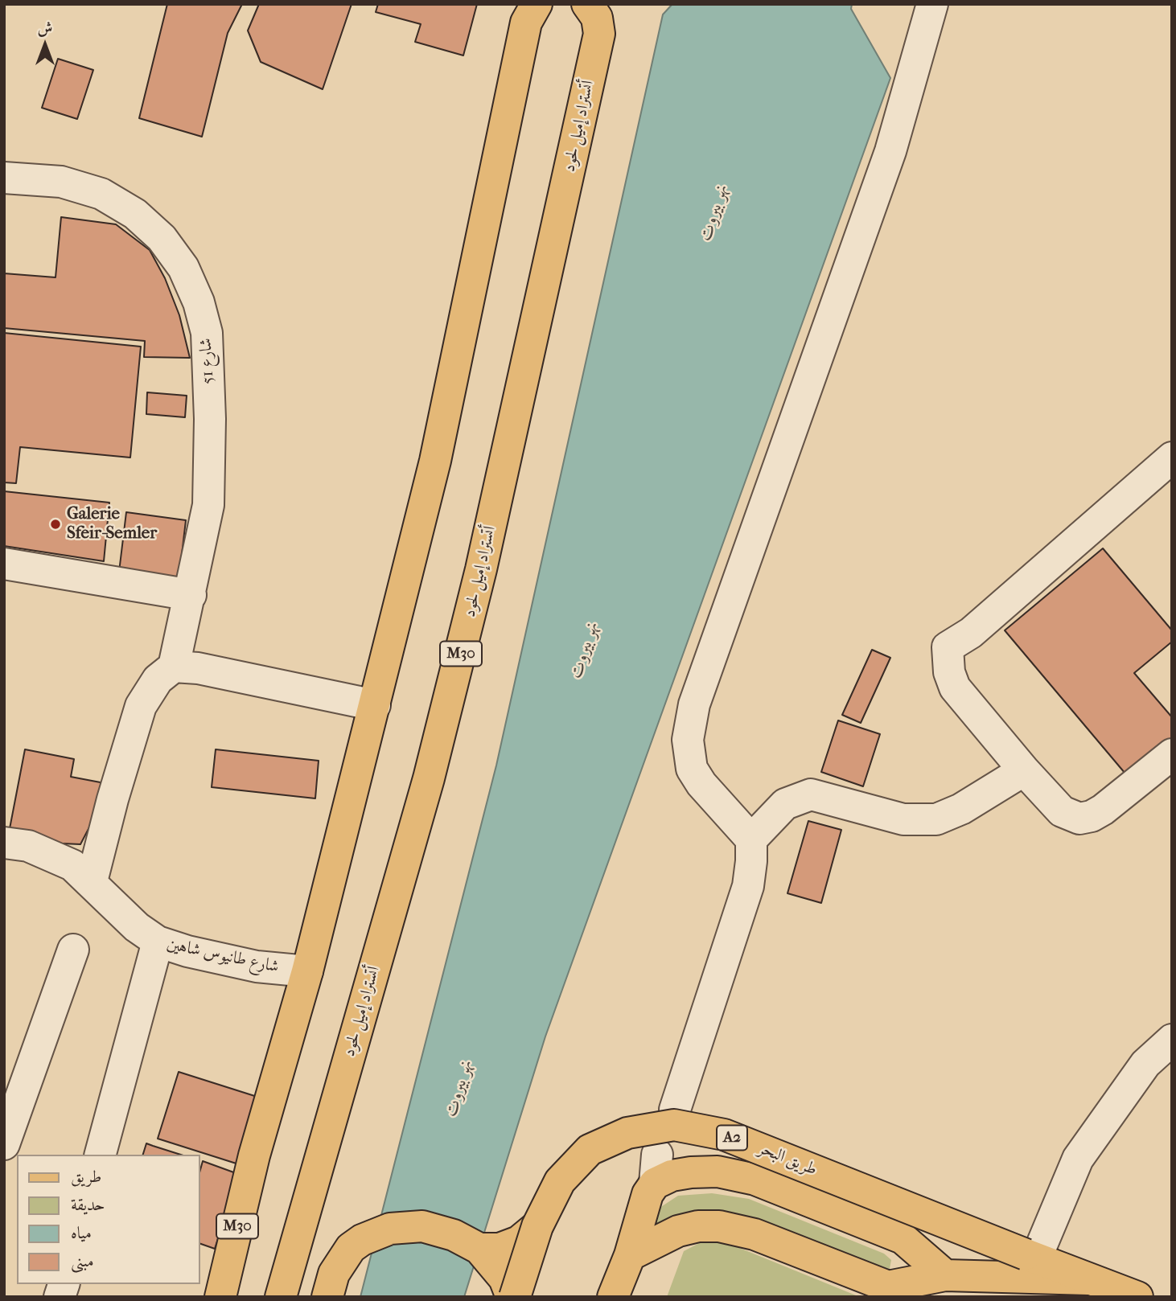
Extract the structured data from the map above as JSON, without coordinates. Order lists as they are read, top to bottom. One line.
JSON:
{"streets":{"main road":["أتستراد إميل لحود","M30","A2","طريق البحر"],"street":["شارع 51","شارع طانيوس شاهين"]},"crossings":[["M30","شارع طانيوس شاهين"],["A2","طريق البحر"]],"water":["نهر بيروت"],"places":["Galerie Sfeir-Semler"],"legend":["طريق","حديقة","مياه","مبنى"],"north":"top"}
